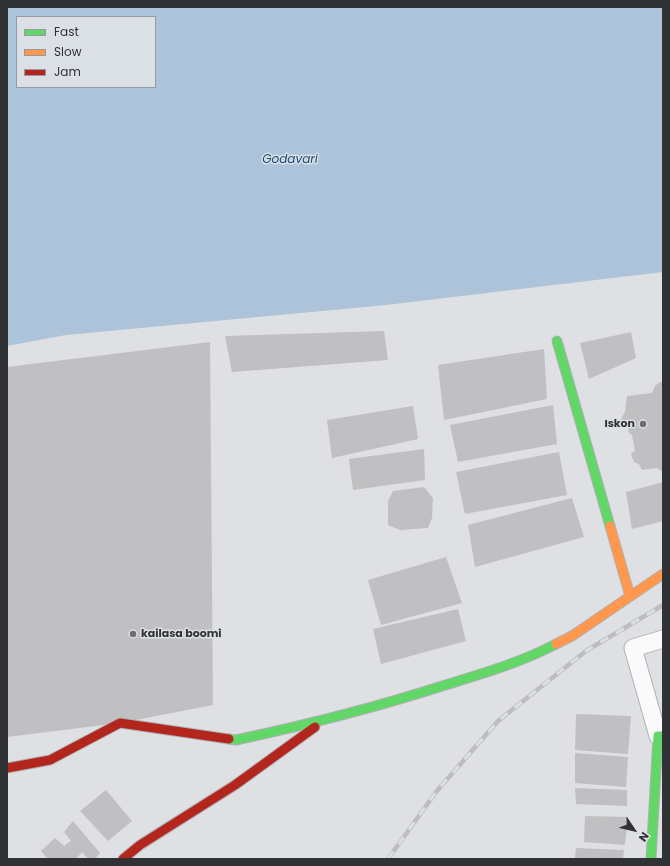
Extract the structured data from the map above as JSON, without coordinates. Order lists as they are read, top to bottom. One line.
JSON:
{"water":["Godavari"],"places":["Iskon","kailasa boomi"],"legend":["Fast","Slow","Jam"],"north":"bottom right"}
